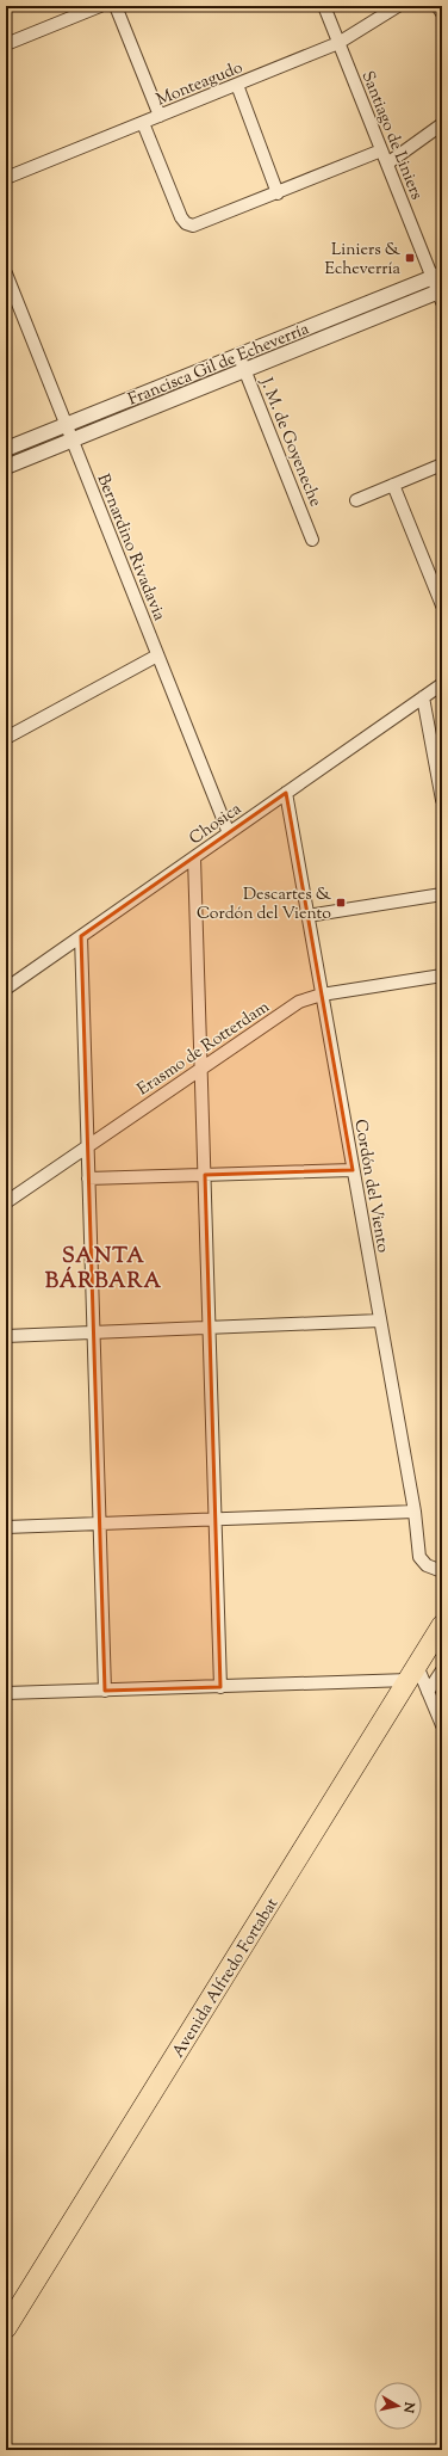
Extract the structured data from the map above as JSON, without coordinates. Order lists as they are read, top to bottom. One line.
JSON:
{"streets":{"highway":["Avenida Alfredo Fortabat"],"street":["Monteagudo","Santiago de Liniers","Francisca Gil de Echeverría","J. M. de Goyeneche","Bernardino Rivadavia","Chosica","Erasmo de Rotterdam","Cordón del Viento"]},"crossings":[["Monteagudo","Santiago de Liniers"],["Santiago de Liniers","Francisca Gil de Echeverría"],["Francisca Gil de Echeverría","J. M. de Goyeneche"],["Francisca Gil de Echeverría","Bernardino Rivadavia"],["Bernardino Rivadavia","Chosica"],["Chosica","Cordón del Viento"],["Erasmo de Rotterdam","Cordón del Viento"]],"districts":["SANTA BÁRBARA"],"places":{"transit":["Liniers & Echeverría","Descartes & Cordón del Viento"]},"north":"right"}
